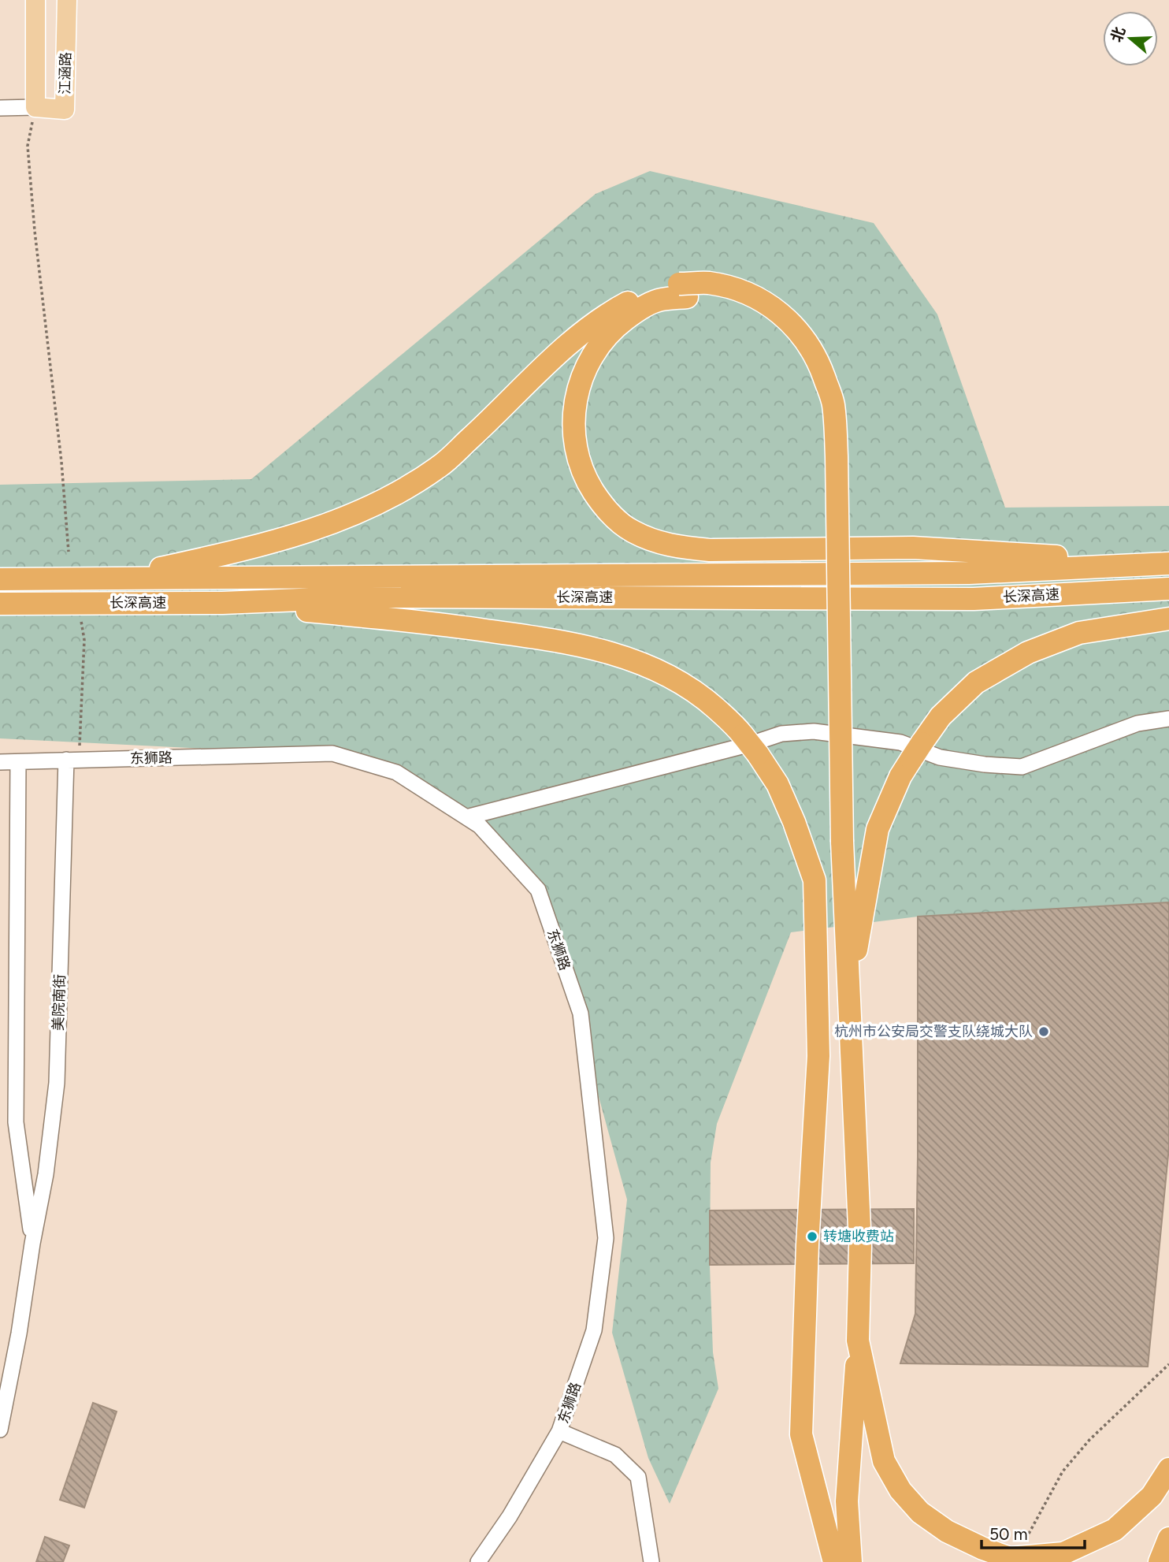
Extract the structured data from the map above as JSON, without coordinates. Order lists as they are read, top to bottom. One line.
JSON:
{"streets":{"highway":["长深高速"],"main road":["江涵路"],"street":["东狮路","美院南街"]},"crossings":[["东狮路","美院南街"]],"places":["杭州市公安局交警支队绕城大队","转塘收费站"],"scale_bar":"50 m","north":"left"}
